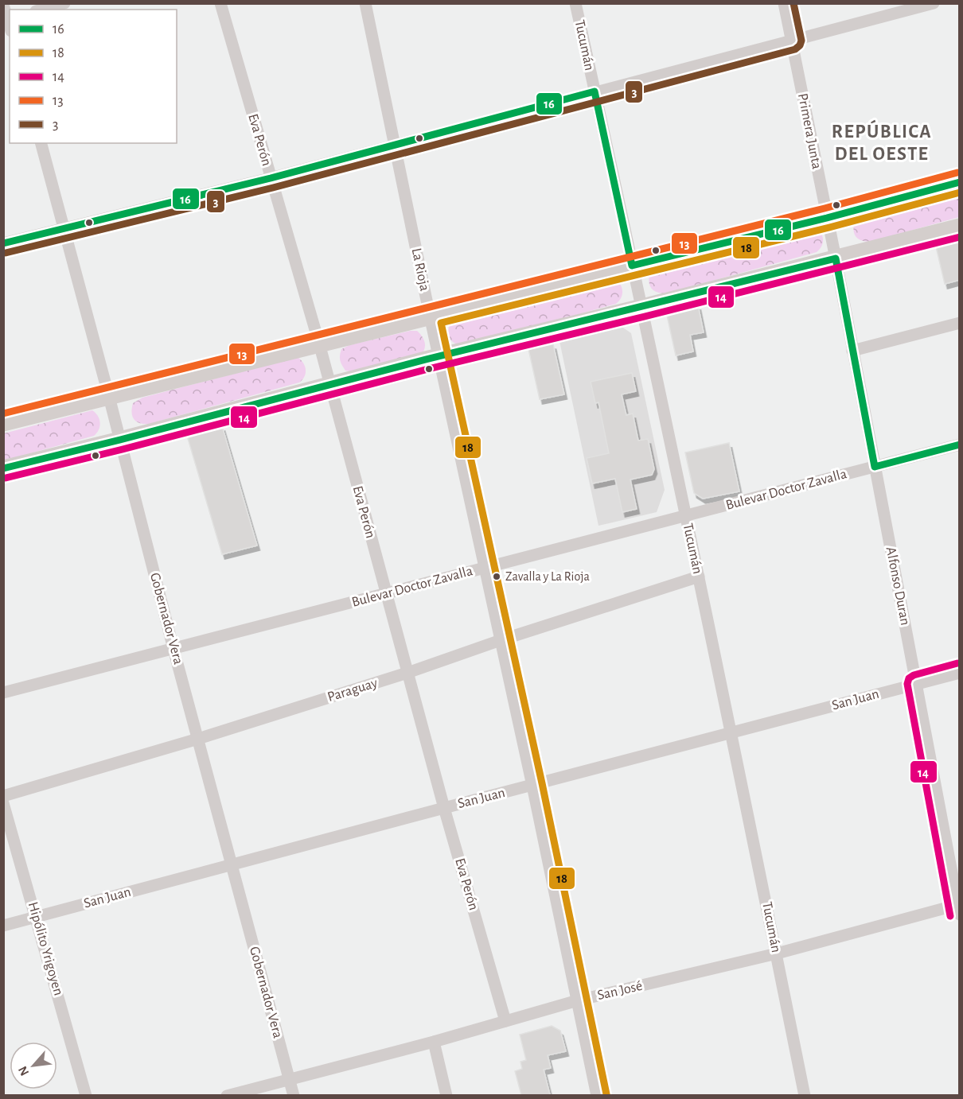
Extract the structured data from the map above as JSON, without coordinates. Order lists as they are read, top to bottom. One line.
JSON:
{"streets":{"street":["Tucumán","Primera Junta","Eva Perón","La Rioja","Bulevar Doctor Zavalla","Alfonso Duran","Gobernador Vera","Paraguay","San Juan","Hipólito Yrigoyen","San José"]},"crossings":[["Tucumán","Bulevar Doctor Zavalla"],["Tucumán","Paraguay"],["Tucumán","San Juan"],["Tucumán","San José"],["Primera Junta","Alfonso Duran"],["Eva Perón","Bulevar Doctor Zavalla"],["Eva Perón","Paraguay"],["Eva Perón","San Juan"],["Eva Perón","San José"],["La Rioja","Bulevar Doctor Zavalla"],["La Rioja","Paraguay"],["La Rioja","San Juan"],["La Rioja","San José"],["Bulevar Doctor Zavalla","Alfonso Duran"],["Bulevar Doctor Zavalla","Gobernador Vera"],["Alfonso Duran","San Juan"],["Alfonso Duran","San José"],["Gobernador Vera","Paraguay"],["Gobernador Vera","San Juan"],["Gobernador Vera","San José"],["San Juan","Hipólito Yrigoyen"]],"districts":["REPÚBLICA DEL OESTE"],"places":["Zavalla y La Rioja"],"lines":["transit line 3","transit line 16","transit line 13","transit line 18","transit line 14"],"legend":["16","18","14","13","3"],"north":"bottom left"}
